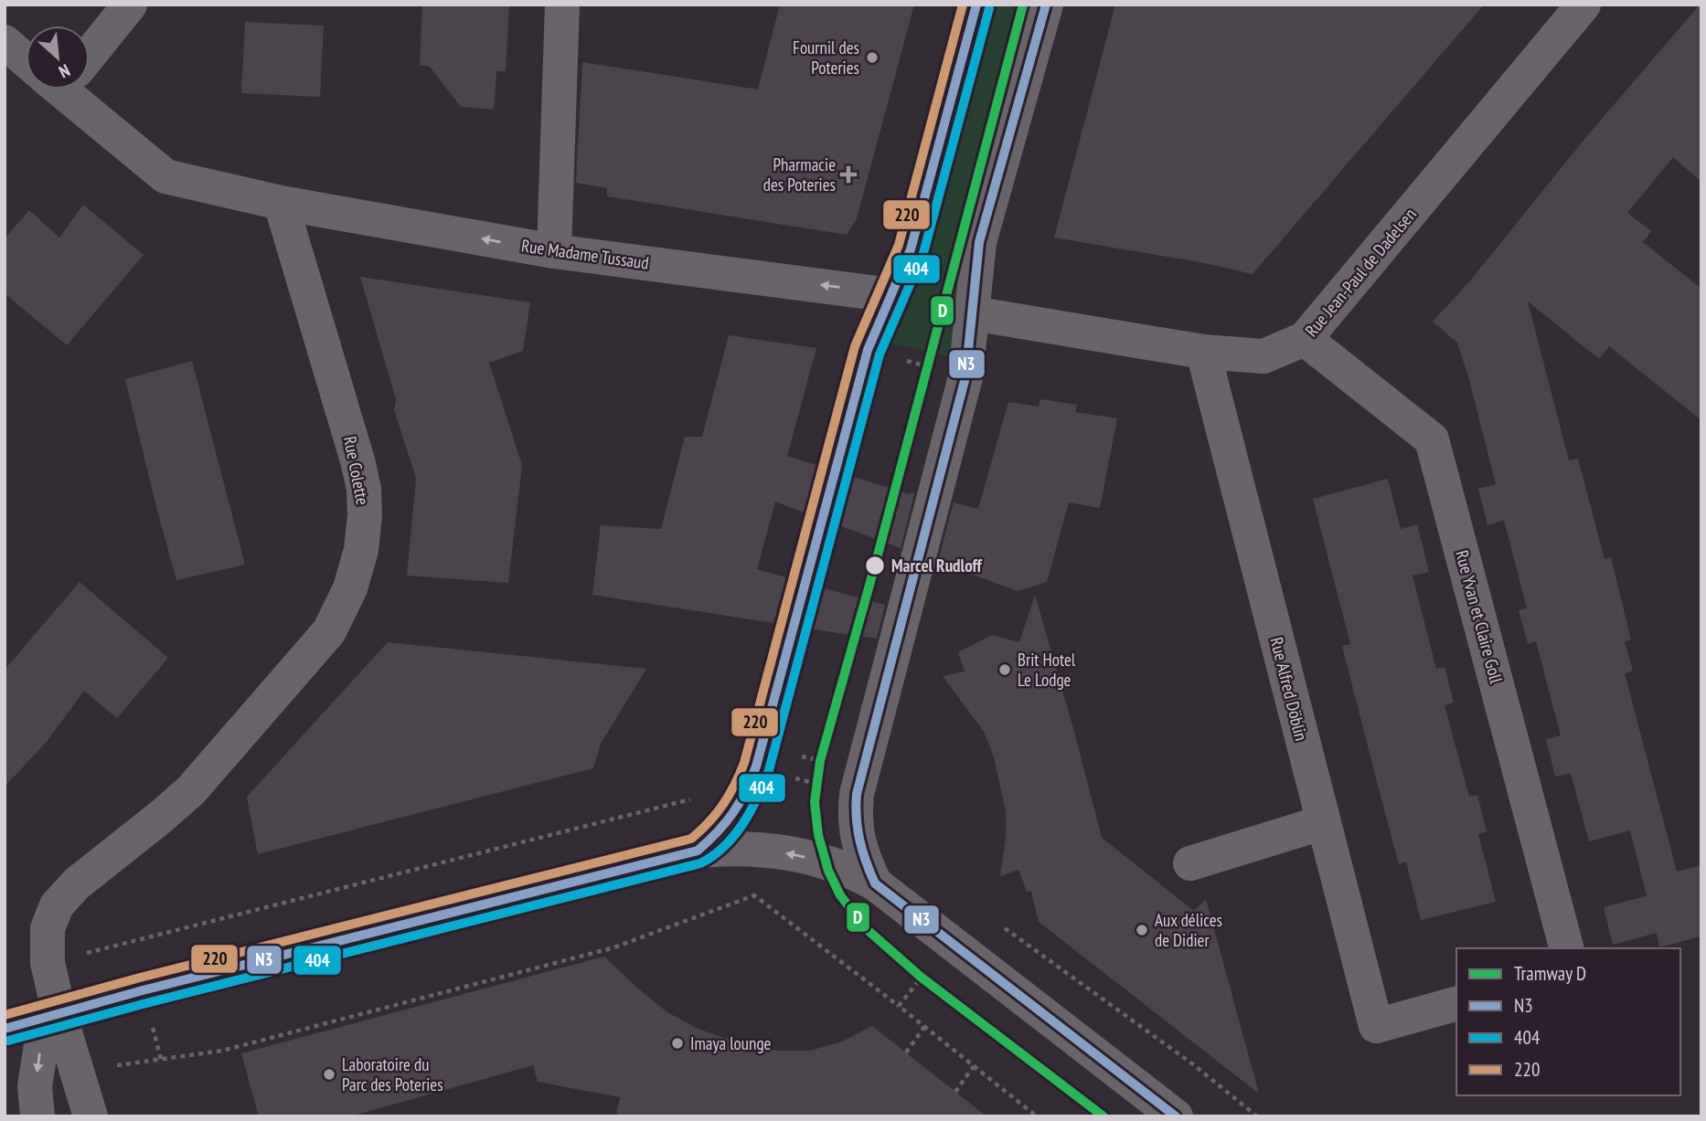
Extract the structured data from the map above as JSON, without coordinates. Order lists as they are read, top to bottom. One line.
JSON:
{"streets":{"street":["Rue Madame Tussaud","Rue Jean-Paul de Dadelsen","Rue Colette","Rue Yvan et Claire Goll","Rue Alfred Döblin"]},"crossings":[["Rue Madame Tussaud","Rue Colette"],["Rue Jean-Paul de Dadelsen","Rue Yvan et Claire Goll"],["Rue Jean-Paul de Dadelsen","Rue Alfred Döblin"]],"one_way":["Rue Madame Tussaud"],"places":{"other":["Fournil des Poteries","Marcel Rudloff","Brit Hotel Le Lodge","Aux délices de Didier","Imaya lounge","Laboratoire du Parc des Poteries"],"health":["Pharmacie des Poteries"]},"lines":["tram line D","transit line N3","transit line 220","transit line 404"],"legend":["Tramway D","N3","404","220"],"north":"bottom right"}
